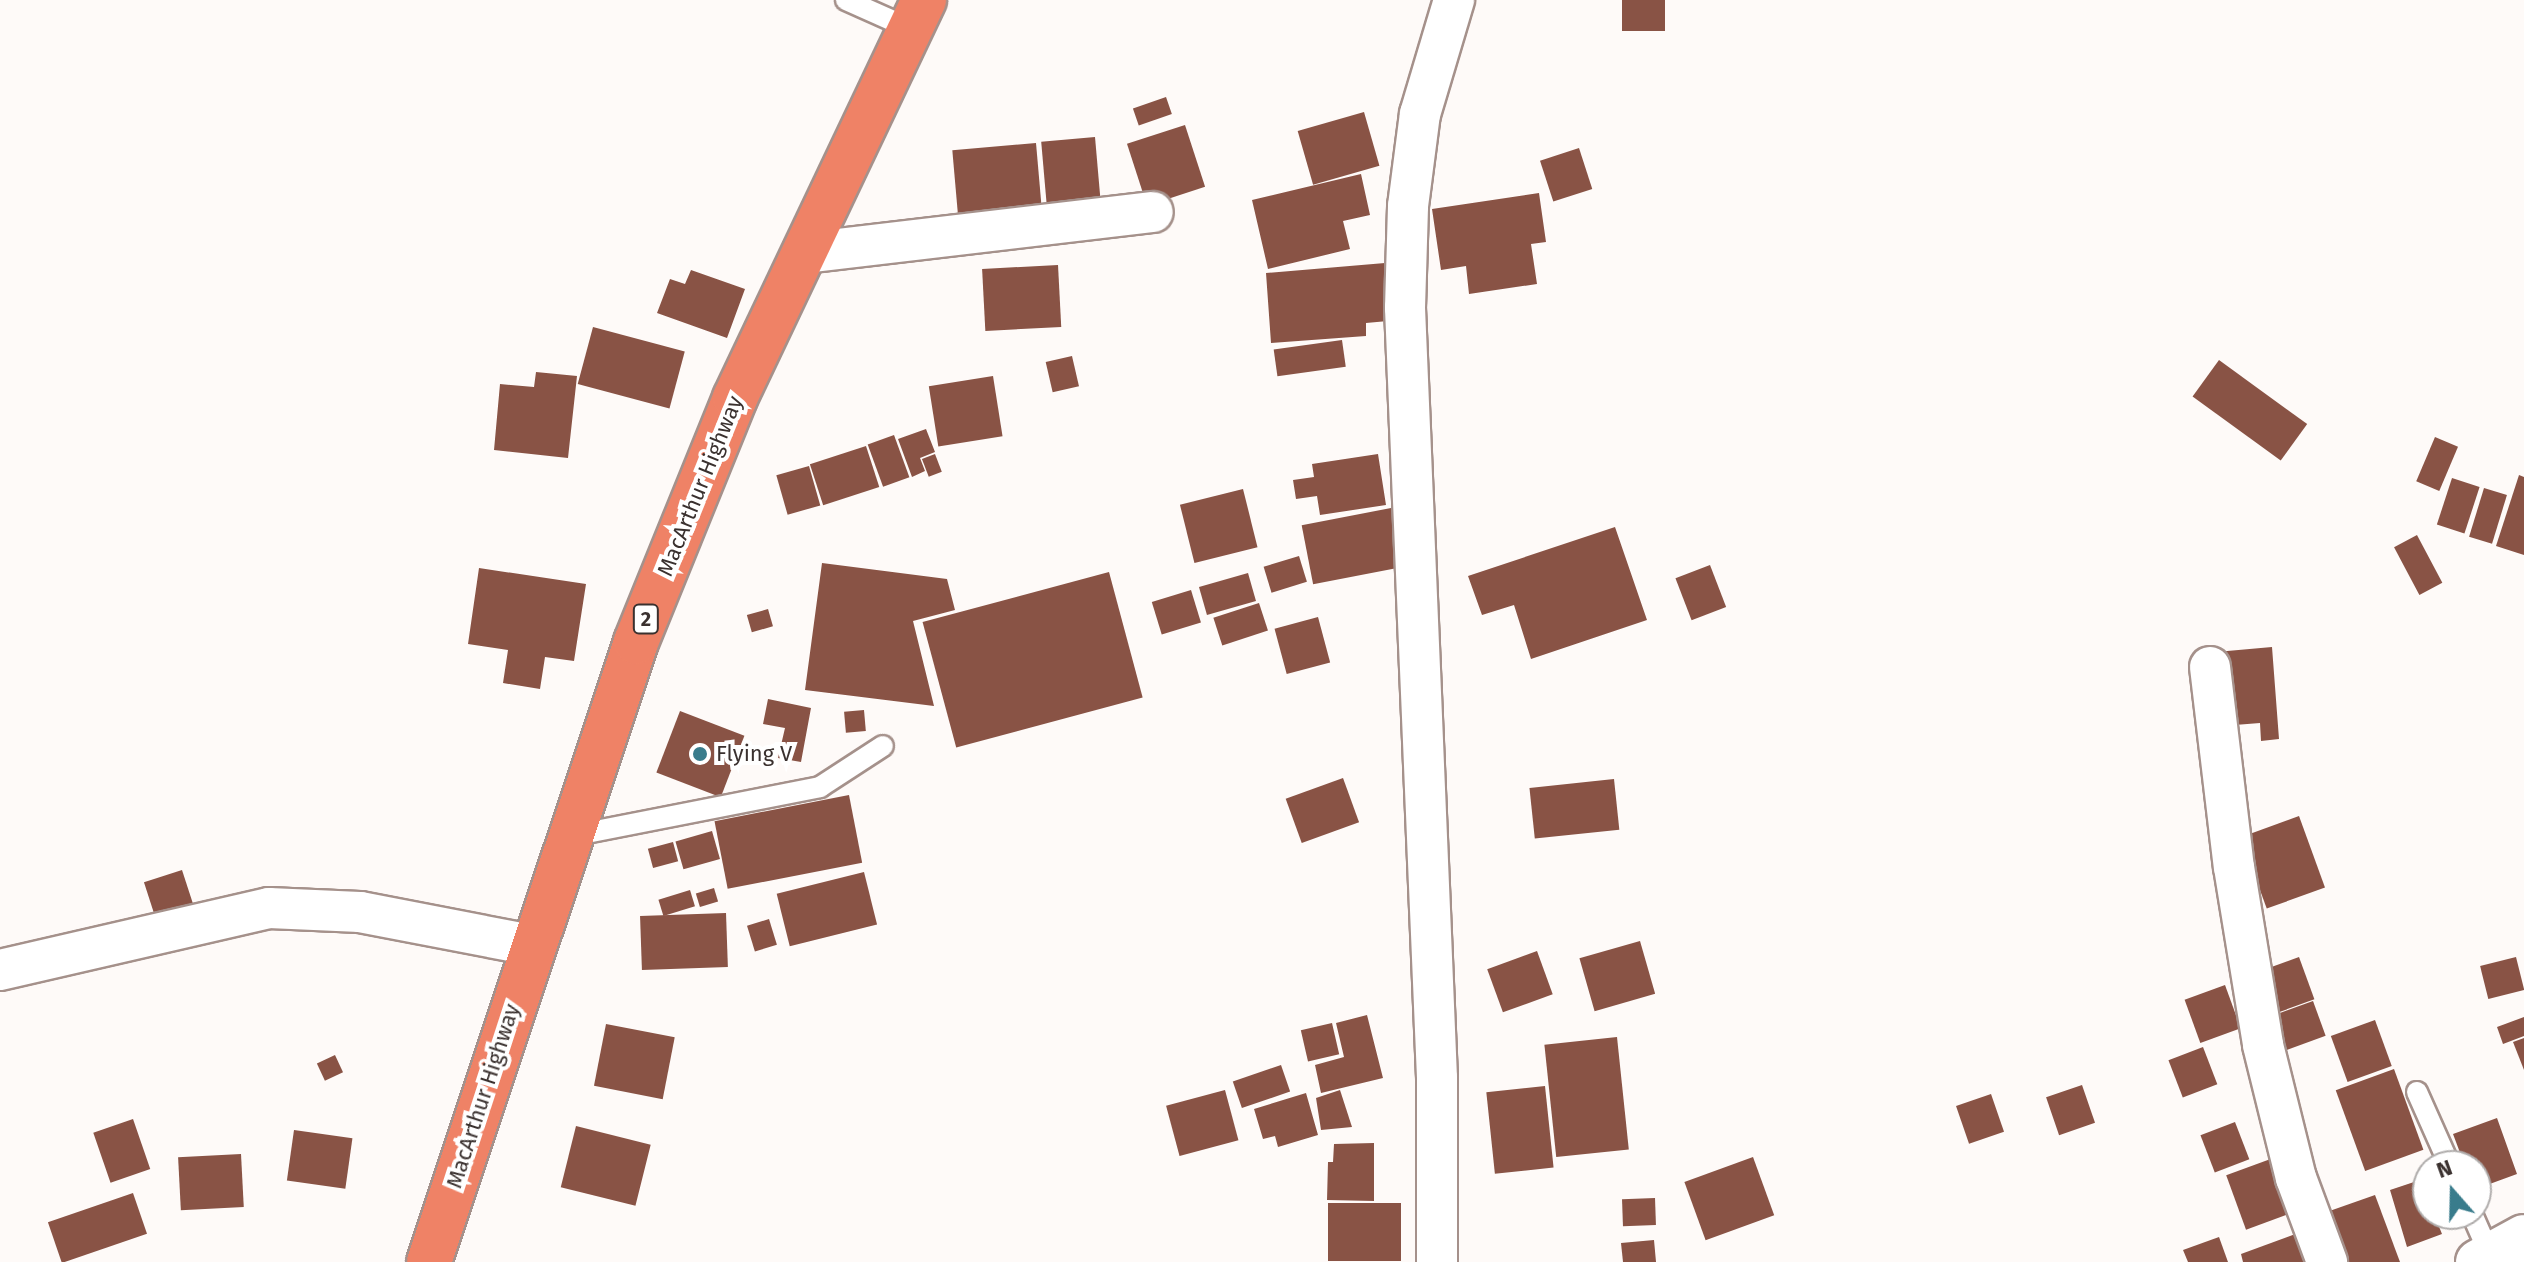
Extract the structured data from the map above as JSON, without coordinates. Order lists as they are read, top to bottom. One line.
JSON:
{"streets":{"highway":["MacArthur Highway","2"]},"places":["Flying V"],"north":"top"}
